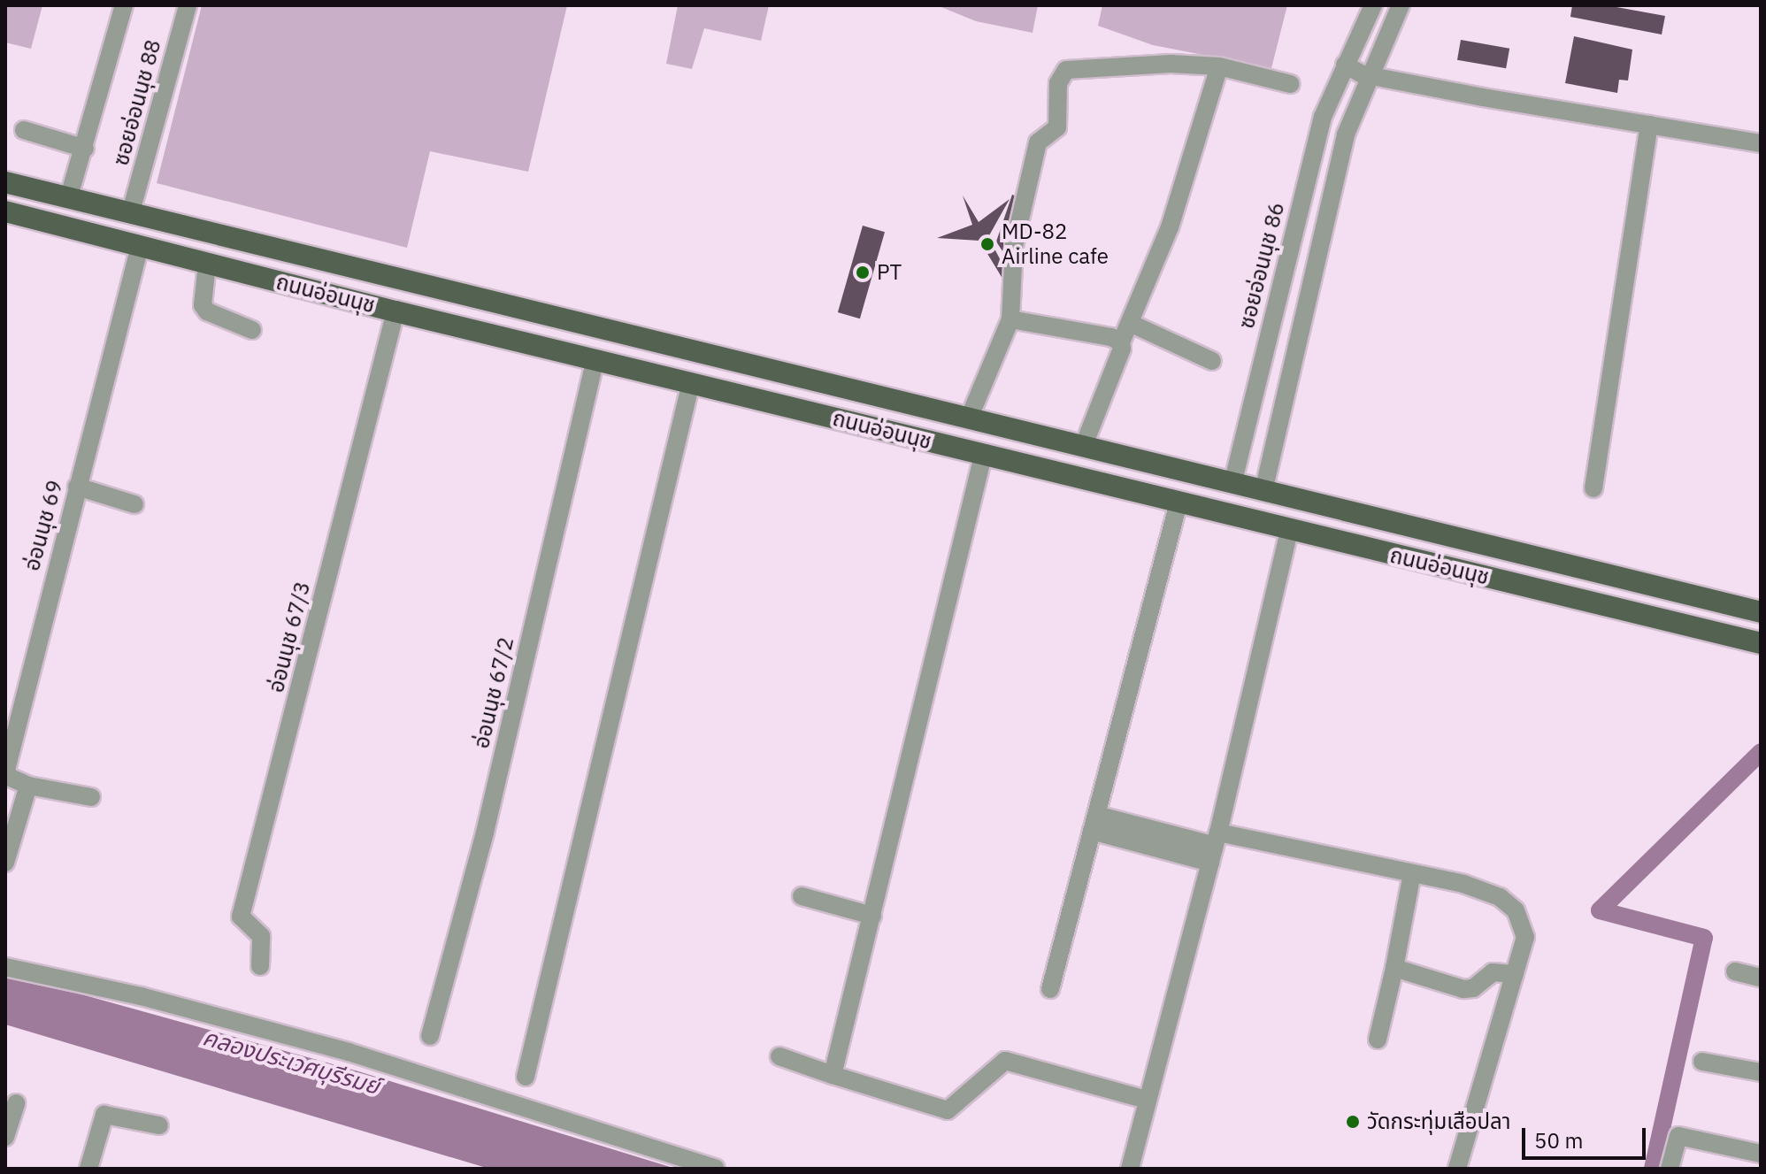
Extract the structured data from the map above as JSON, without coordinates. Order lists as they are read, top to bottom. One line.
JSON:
{"streets":{"main road":["ถนนอ่อนนุช"],"street":["ซอยอ่อนนุช 88","ซอยอ่อนนุช 86","อ่อนนุช 69","อ่อนนุช 67/3","อ่อนนุช 67/2"]},"crossings":[["ซอยอ่อนนุช 88","ถนนอ่อนนุช"],["ซอยอ่อนนุช 86","ถนนอ่อนนุช"],["ถนนอ่อนนุช","อ่อนนุช 69"],["ถนนอ่อนนุช","อ่อนนุช 67/3"],["ถนนอ่อนนุช","อ่อนนุช 67/2"]],"water":["คลองประเวศบุรีรมย์"],"places":["MD-82 Airline cafe","PT","วัดกระทุ่มเสือปลา"],"scale_bar":"50 m"}
